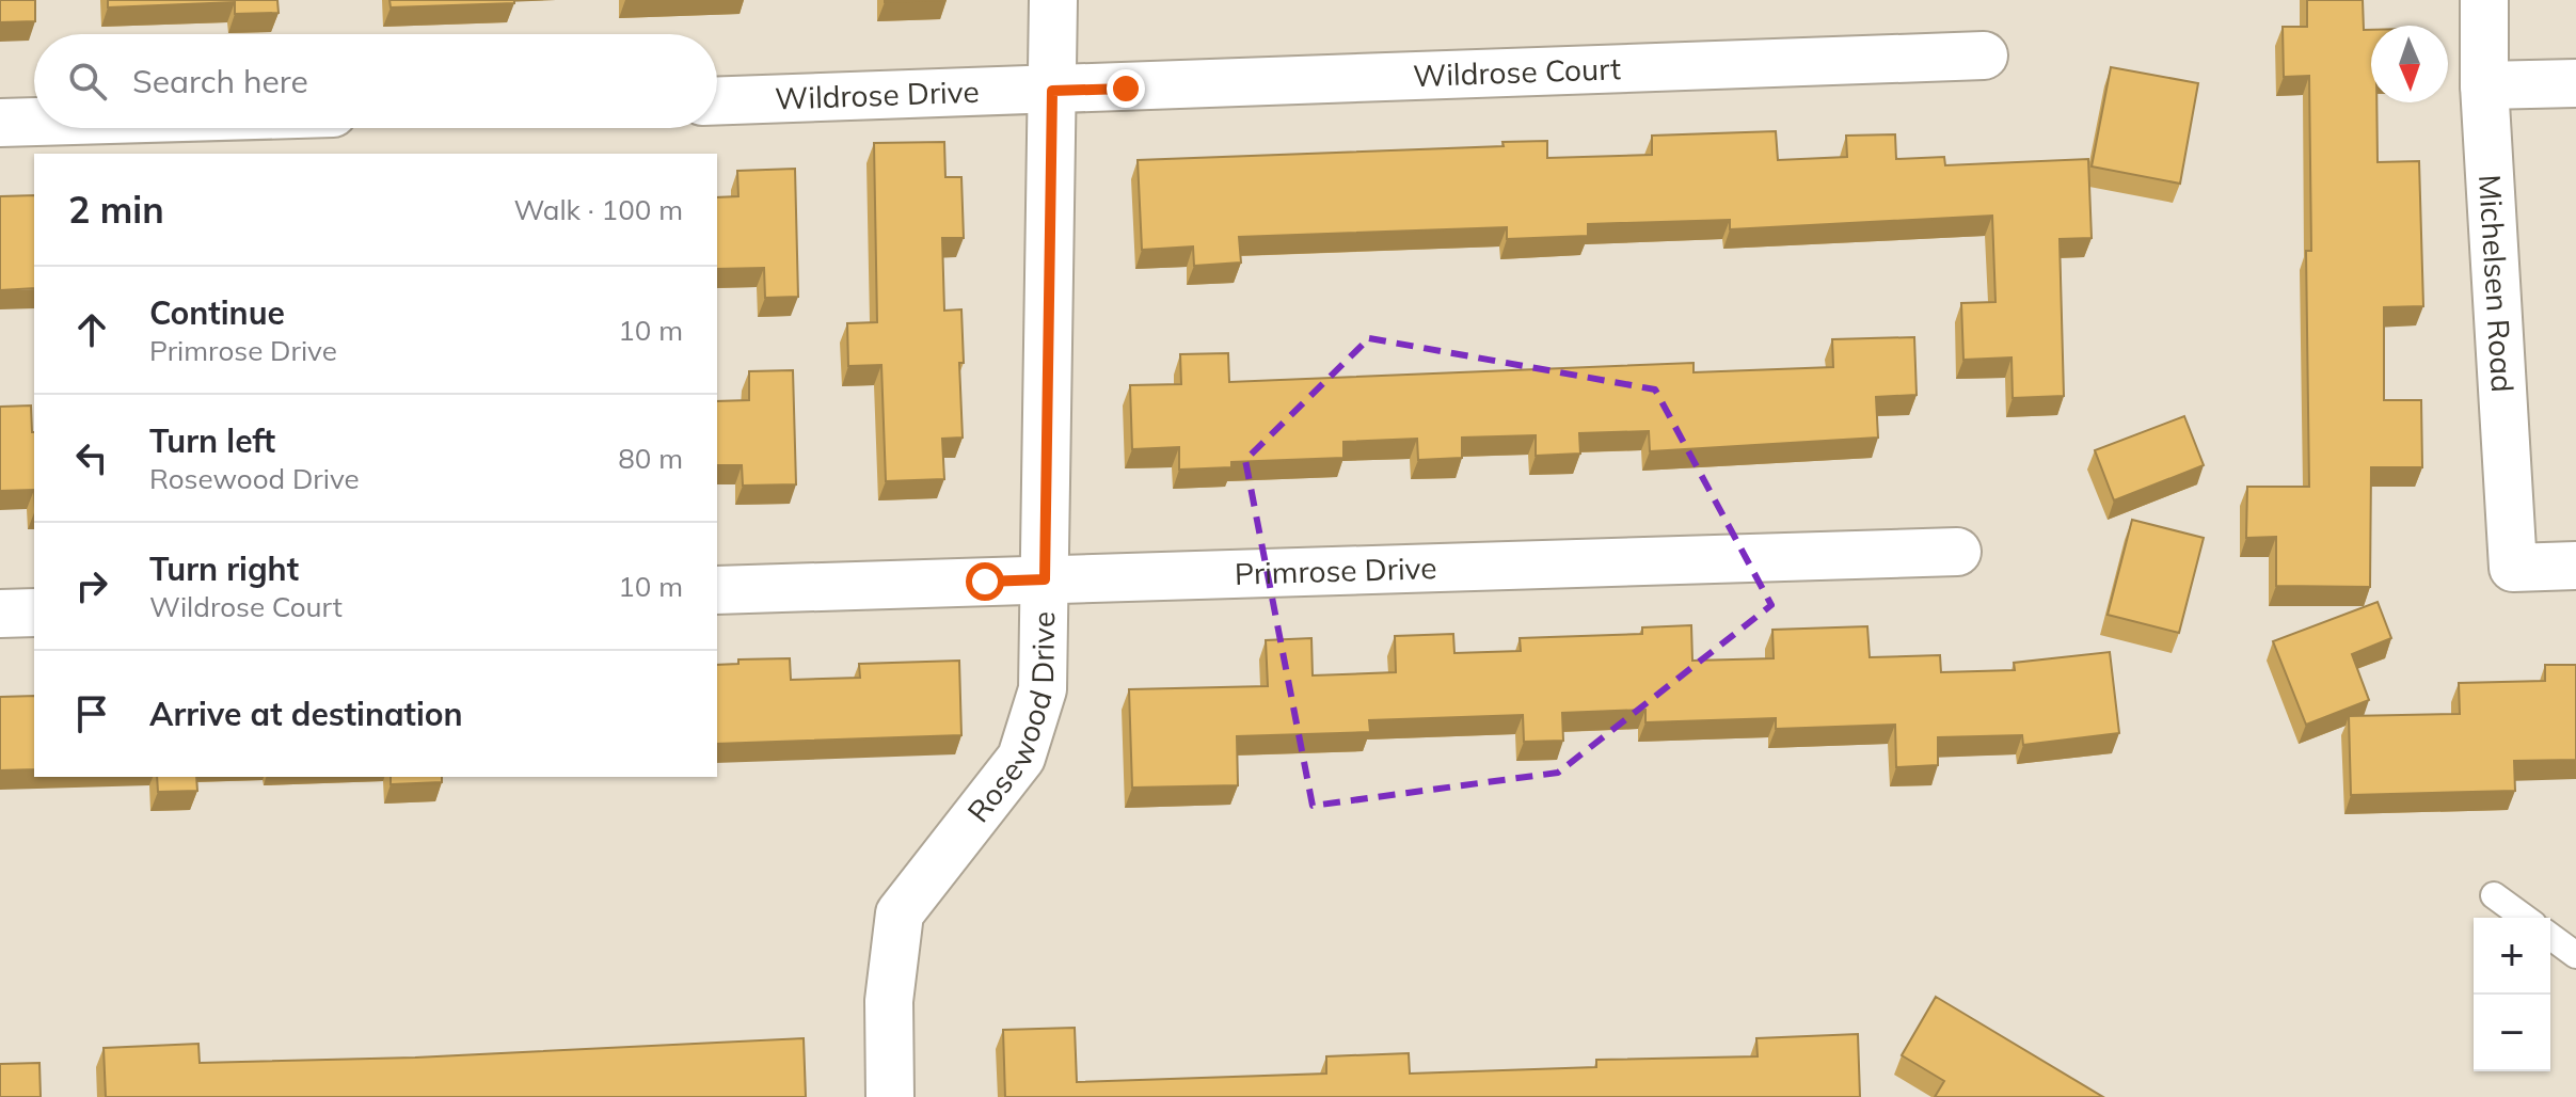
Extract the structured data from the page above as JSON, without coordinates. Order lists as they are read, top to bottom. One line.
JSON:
{"streets":{"street":["Wildrose Court","Wildrose Drive","Michelsen Road","Primrose Drive","Rosewood Drive"]},"crossings":[["Wildrose Court","Wildrose Drive"],["Wildrose Court","Rosewood Drive"],["Wildrose Drive","Rosewood Drive"],["Primrose Drive","Rosewood Drive"]],"north":"bottom","page":{"search":"Search here","heading":["2 min","Walk · 100 m"],"list":[["Continue","Primrose Drive","10 m"],["Turn left","Rosewood Drive","80 m"],["Turn right","Wildrose Court","10 m"],"Arrive at destination"],"map_buttons":["+","−"]}}
